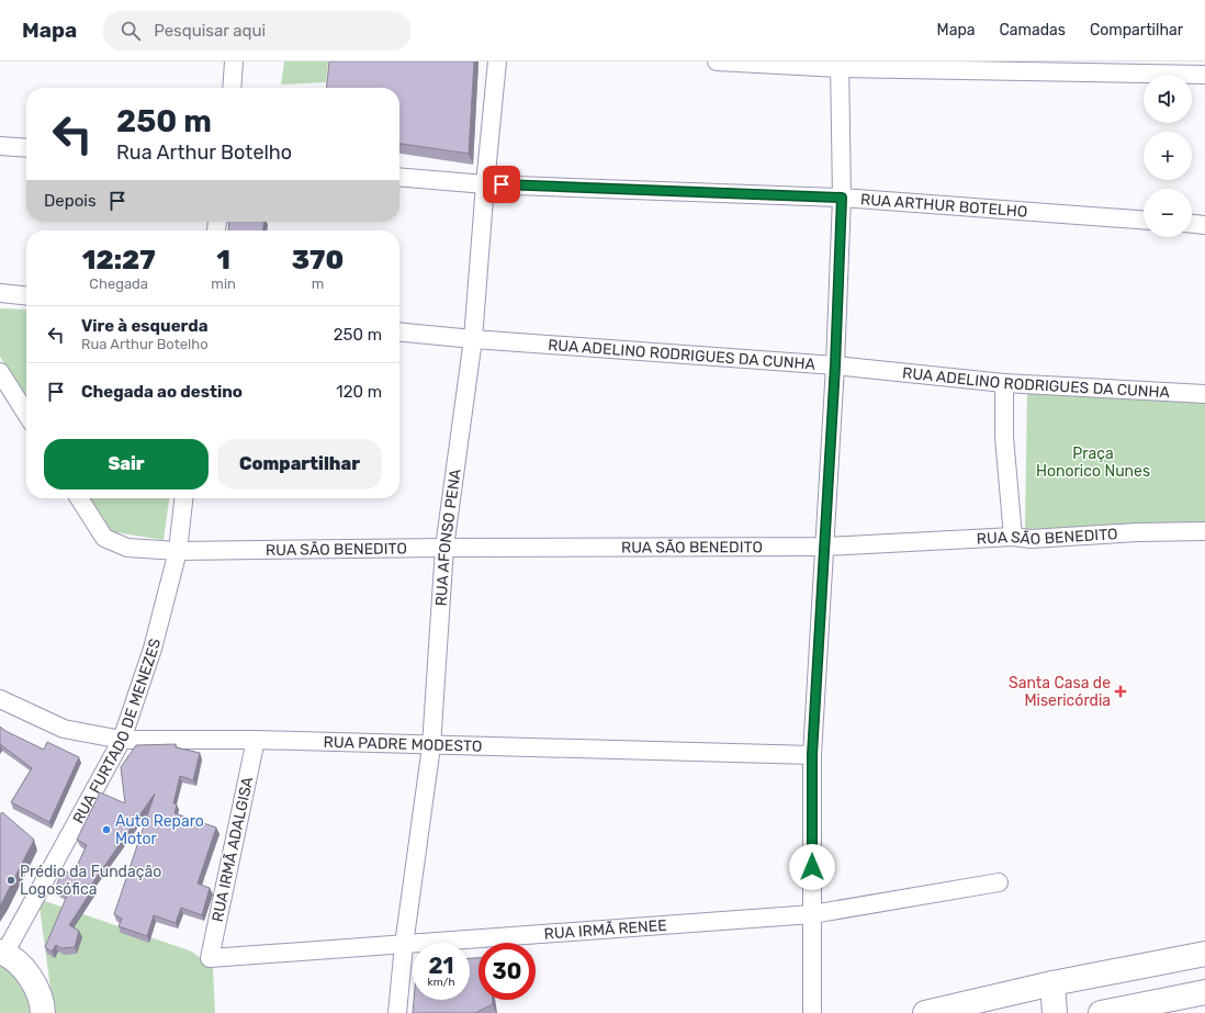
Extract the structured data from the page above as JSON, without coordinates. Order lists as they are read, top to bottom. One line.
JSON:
{"streets":{"street":["RUA ARTHUR BOTELHO","RUA ADELINO RODRIGUES DA CUNHA","RUA SÃO BENEDITO","RUA AFONSO PENA","RUA FURTADO DE MENEZES","RUA PADRE MODESTO","RUA IRMÃ ADALGISA","RUA IRMÃ RENEE"]},"crossings":[["RUA ARTHUR BOTELHO","RUA AFONSO PENA"],["RUA ADELINO RODRIGUES DA CUNHA","RUA AFONSO PENA"],["RUA SÃO BENEDITO","RUA AFONSO PENA"],["RUA SÃO BENEDITO","RUA FURTADO DE MENEZES"],["RUA AFONSO PENA","RUA PADRE MODESTO"],["RUA AFONSO PENA","RUA IRMÃ RENEE"],["RUA FURTADO DE MENEZES","RUA PADRE MODESTO"],["RUA PADRE MODESTO","RUA IRMÃ ADALGISA"],["RUA IRMÃ ADALGISA","RUA IRMÃ RENEE"]],"parks":["Praça Honorico Nunes"],"places":{"health":["Santa Casa de Misericórdia"],"other":["Auto Reparo Motor","Prédio da Fundação Logosófica"]},"page":{"header":"Mapa","search":"Pesquisar aqui","nav":["Mapa","Camadas","Compartilhar"],"map_buttons":["+","−"],"turn":["250 m","Rua Arthur Botelho"],"then":"Depois","eta":["12:27","Chegada","1","min","370","m"],"list":[{"name":"Vire à esquerda","note":"Rua Arthur Botelho","value":"250 m"},{"name":"Chegada ao destino","value":"120 m"}],"buttons":["Sair","Compartilhar"],"speed":"21 km/h","limit":"30"}}
